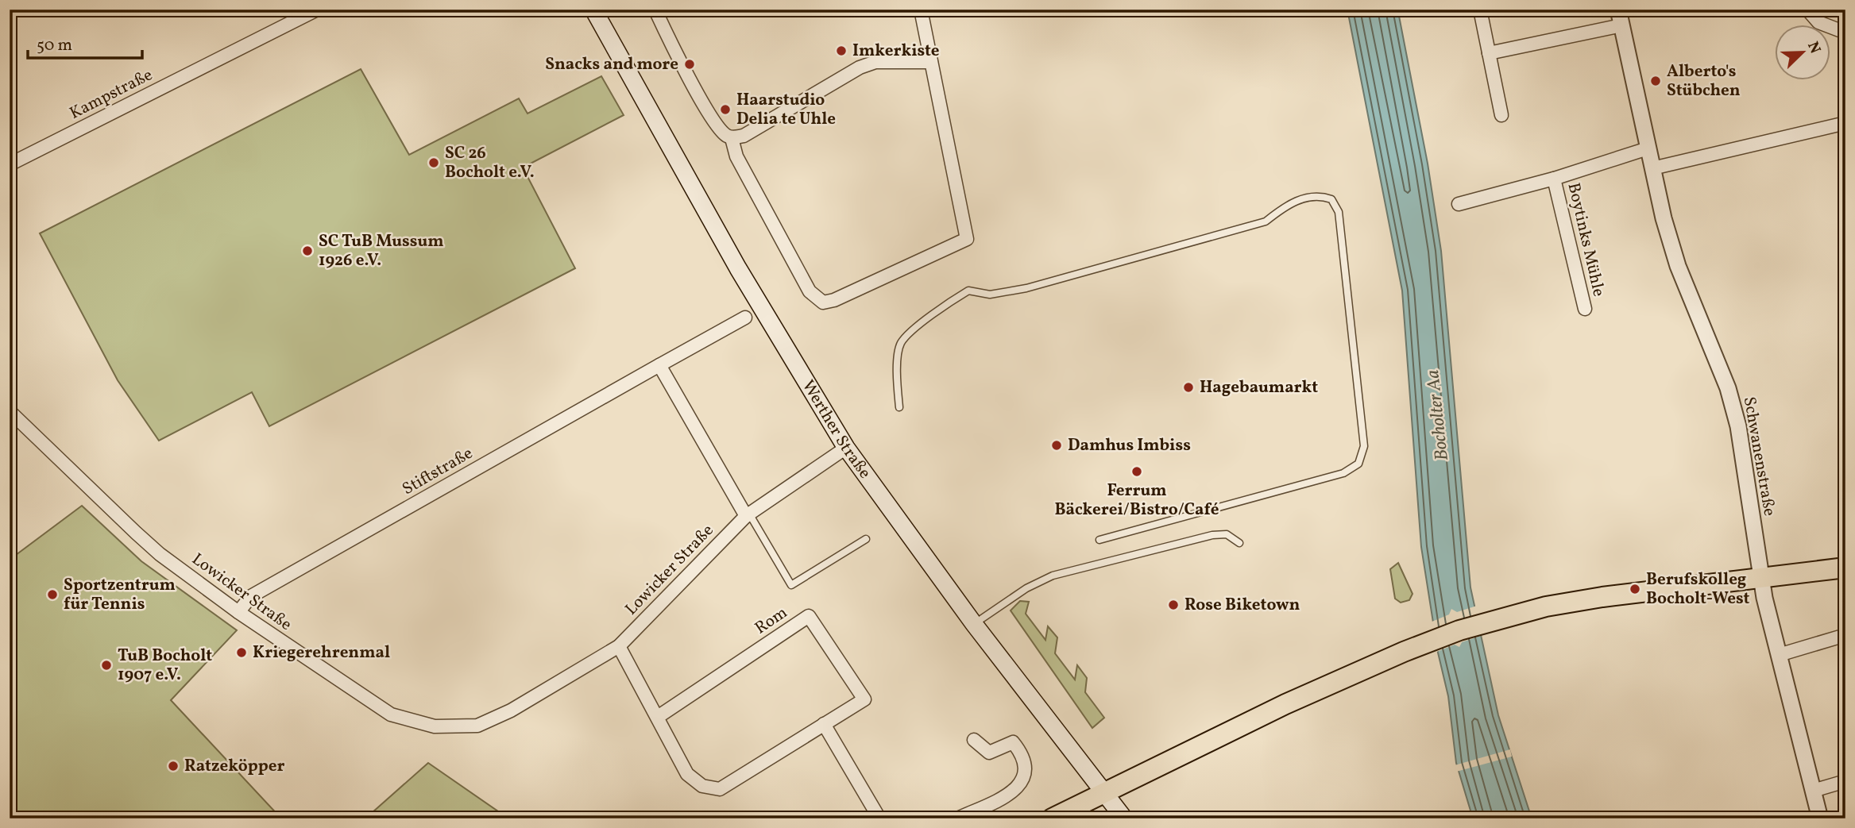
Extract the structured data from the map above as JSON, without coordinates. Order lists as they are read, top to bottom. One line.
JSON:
{"streets":{"main road":["Werther Straße"],"street":["Kampstraße","Boytinks Mühle","Schwanenstraße","Stiftstraße","Lowicker Straße","Rom"]},"crossings":[["Boytinks Mühle","Schwanenstraße"],["Werther Straße","Lowicker Straße"],["Stiftstraße","Lowicker Straße"],["Lowicker Straße","Rom"]],"water":["Bocholter Aa"],"places":["Imkerkiste","Snacks and more","Alberto's Stübchen","Haarstudio Delia te Uhle","SC 26 Bocholt e.V.","SC TuB Mussum 1926 e.V.","Hagebaumarkt","Damhus Imbiss","Ferrum Bäckerei/Bistro/Café","Berufskolleg Bocholt-West","Sportzentrum für Tennis","Rose Biketown","Kriegerehrenmal","TuB Bocholt 1907 e.V.","Ratzeköpper"],"scale_bar":"50 m","north":"top right"}
